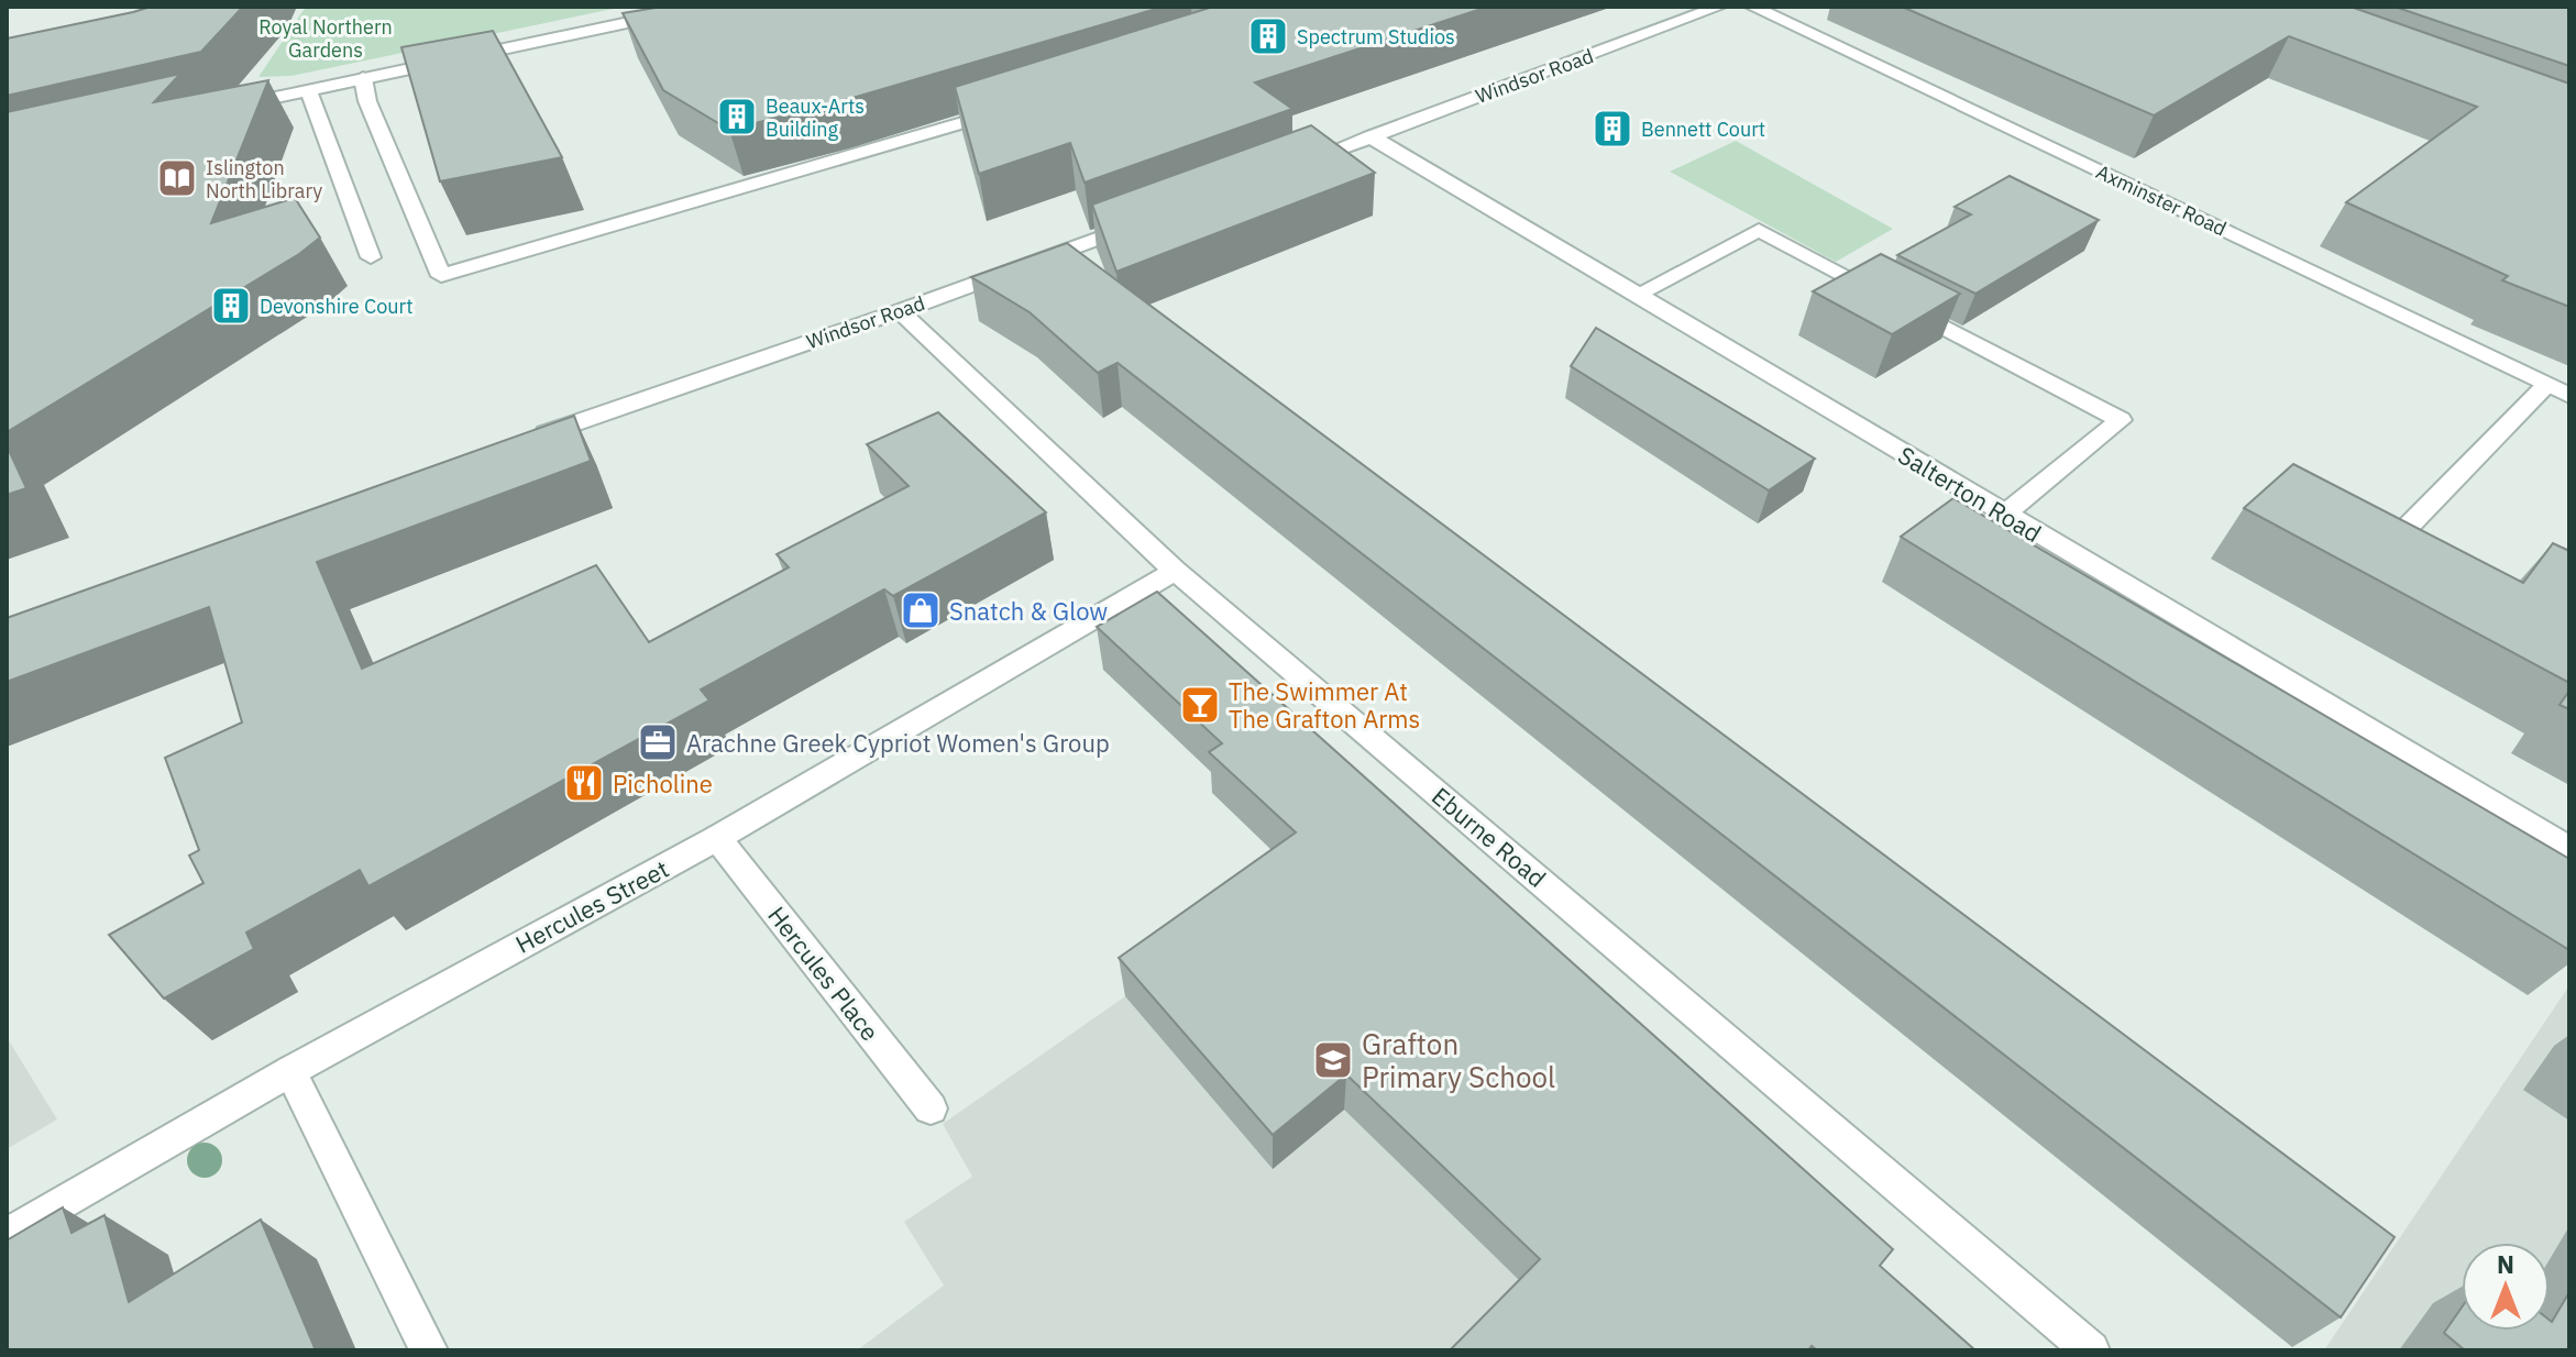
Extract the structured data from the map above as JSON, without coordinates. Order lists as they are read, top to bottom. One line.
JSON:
{"streets":{"street":["Windsor Road","Axminster Road","Salterton Road","Eburne Road","Hercules Street","Hercules Place"]},"crossings":[["Windsor Road","Salterton Road"],["Windsor Road","Eburne Road"],["Eburne Road","Hercules Street"],["Hercules Street","Hercules Place"]],"parks":["Royal Northern Gardens"],"places":{"building":["Spectrum Studios","Beaux-Arts Building","Bennett Court","Devonshire Court"],"library":["Islington North Library"],"shop":["Snatch & Glow"],"bar":["The Swimmer At The Grafton Arms"],"office":["Arachne Greek Cypriot Women's Group"],"restaurant":["Picholine"],"school or university":["Grafton Primary School"]},"north":"top"}
